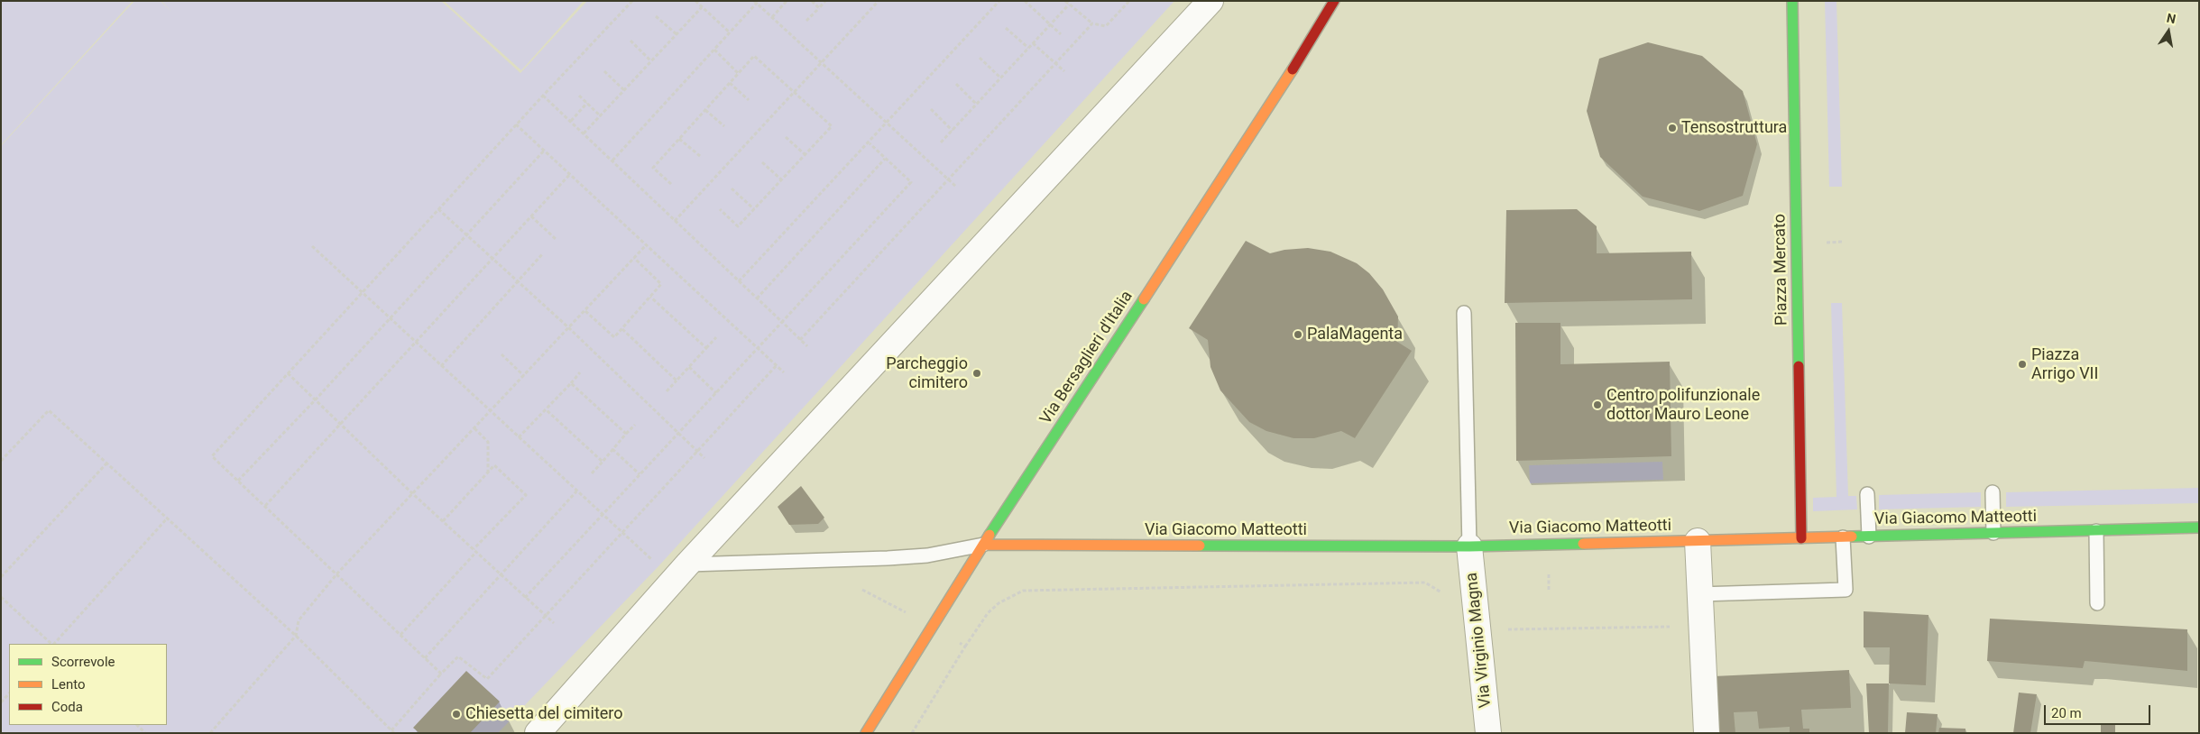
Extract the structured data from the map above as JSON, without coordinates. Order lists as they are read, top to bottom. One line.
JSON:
{"streets":{"street":["Piazza Mercato","Via Bersaglieri d'Italia","Via Giacomo Matteotti","Via Virginio Magna"]},"crossings":[["Piazza Mercato","Via Giacomo Matteotti"],["Via Bersaglieri d'Italia","Via Giacomo Matteotti"],["Via Giacomo Matteotti","Via Virginio Magna"]],"places":["Tensostruttura","PalaMagenta","Piazza Arrigo VII","Parcheggio cimitero","Centro polifunzionale dottor Mauro Leone","Chiesetta del cimitero"],"legend":["Scorrevole","Lento","Coda"],"scale_bar":"20 m","north":"top"}
